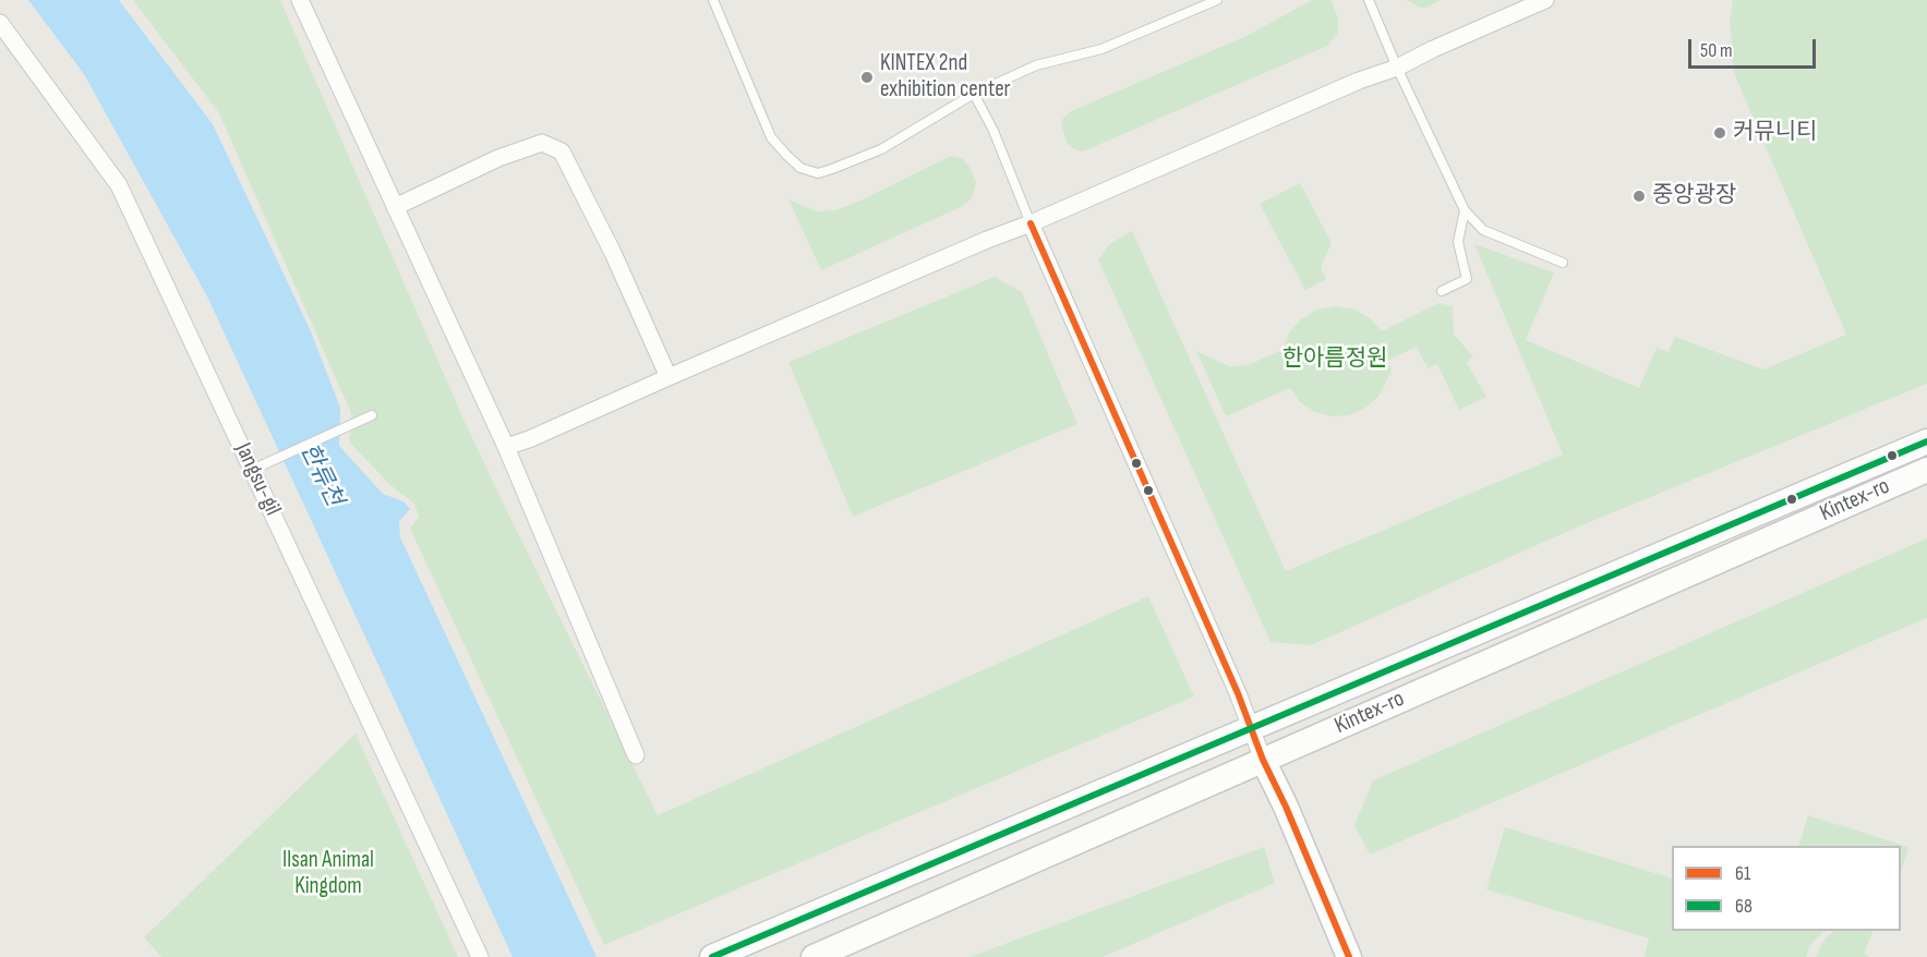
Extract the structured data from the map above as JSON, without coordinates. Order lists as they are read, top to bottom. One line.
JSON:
{"streets":{"main road":["Kintex-ro"],"street":["Jangsu-gil"]},"water":["한류천"],"parks":["한아름정원","Ilsan Animal Kingdom"],"places":["KINTEX 2nd exhibition center","커뮤니티","중앙광장"],"lines":["transit line 61","transit line 68"],"legend":["61","68"],"scale_bar":"50 m"}
